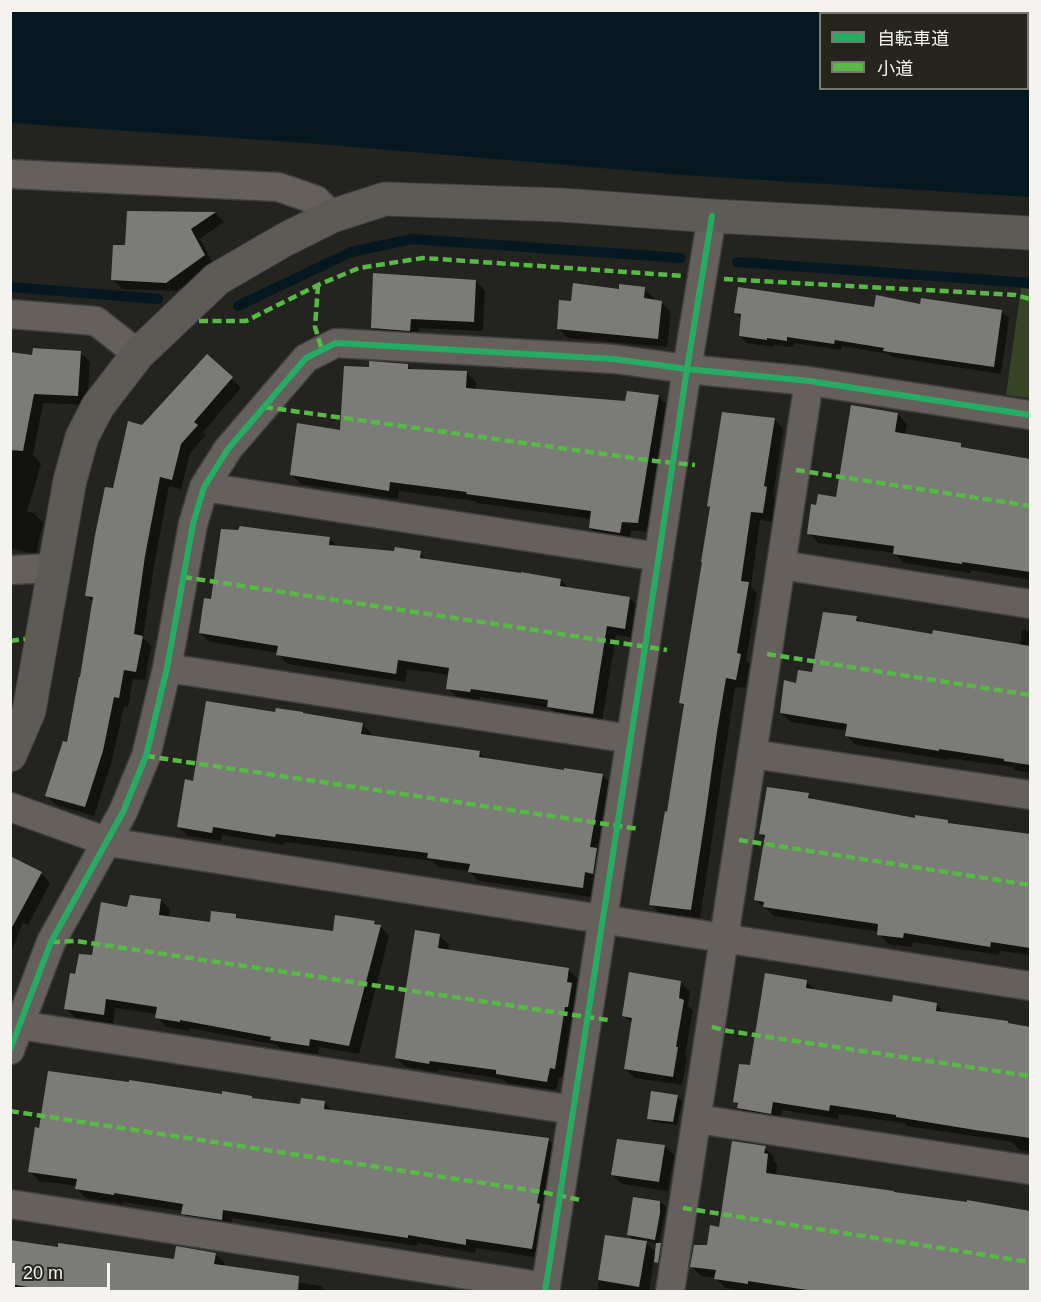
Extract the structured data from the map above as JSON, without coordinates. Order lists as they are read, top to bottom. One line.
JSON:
{"legend":["自転車道","小道"],"scale_bar":"20 m"}
